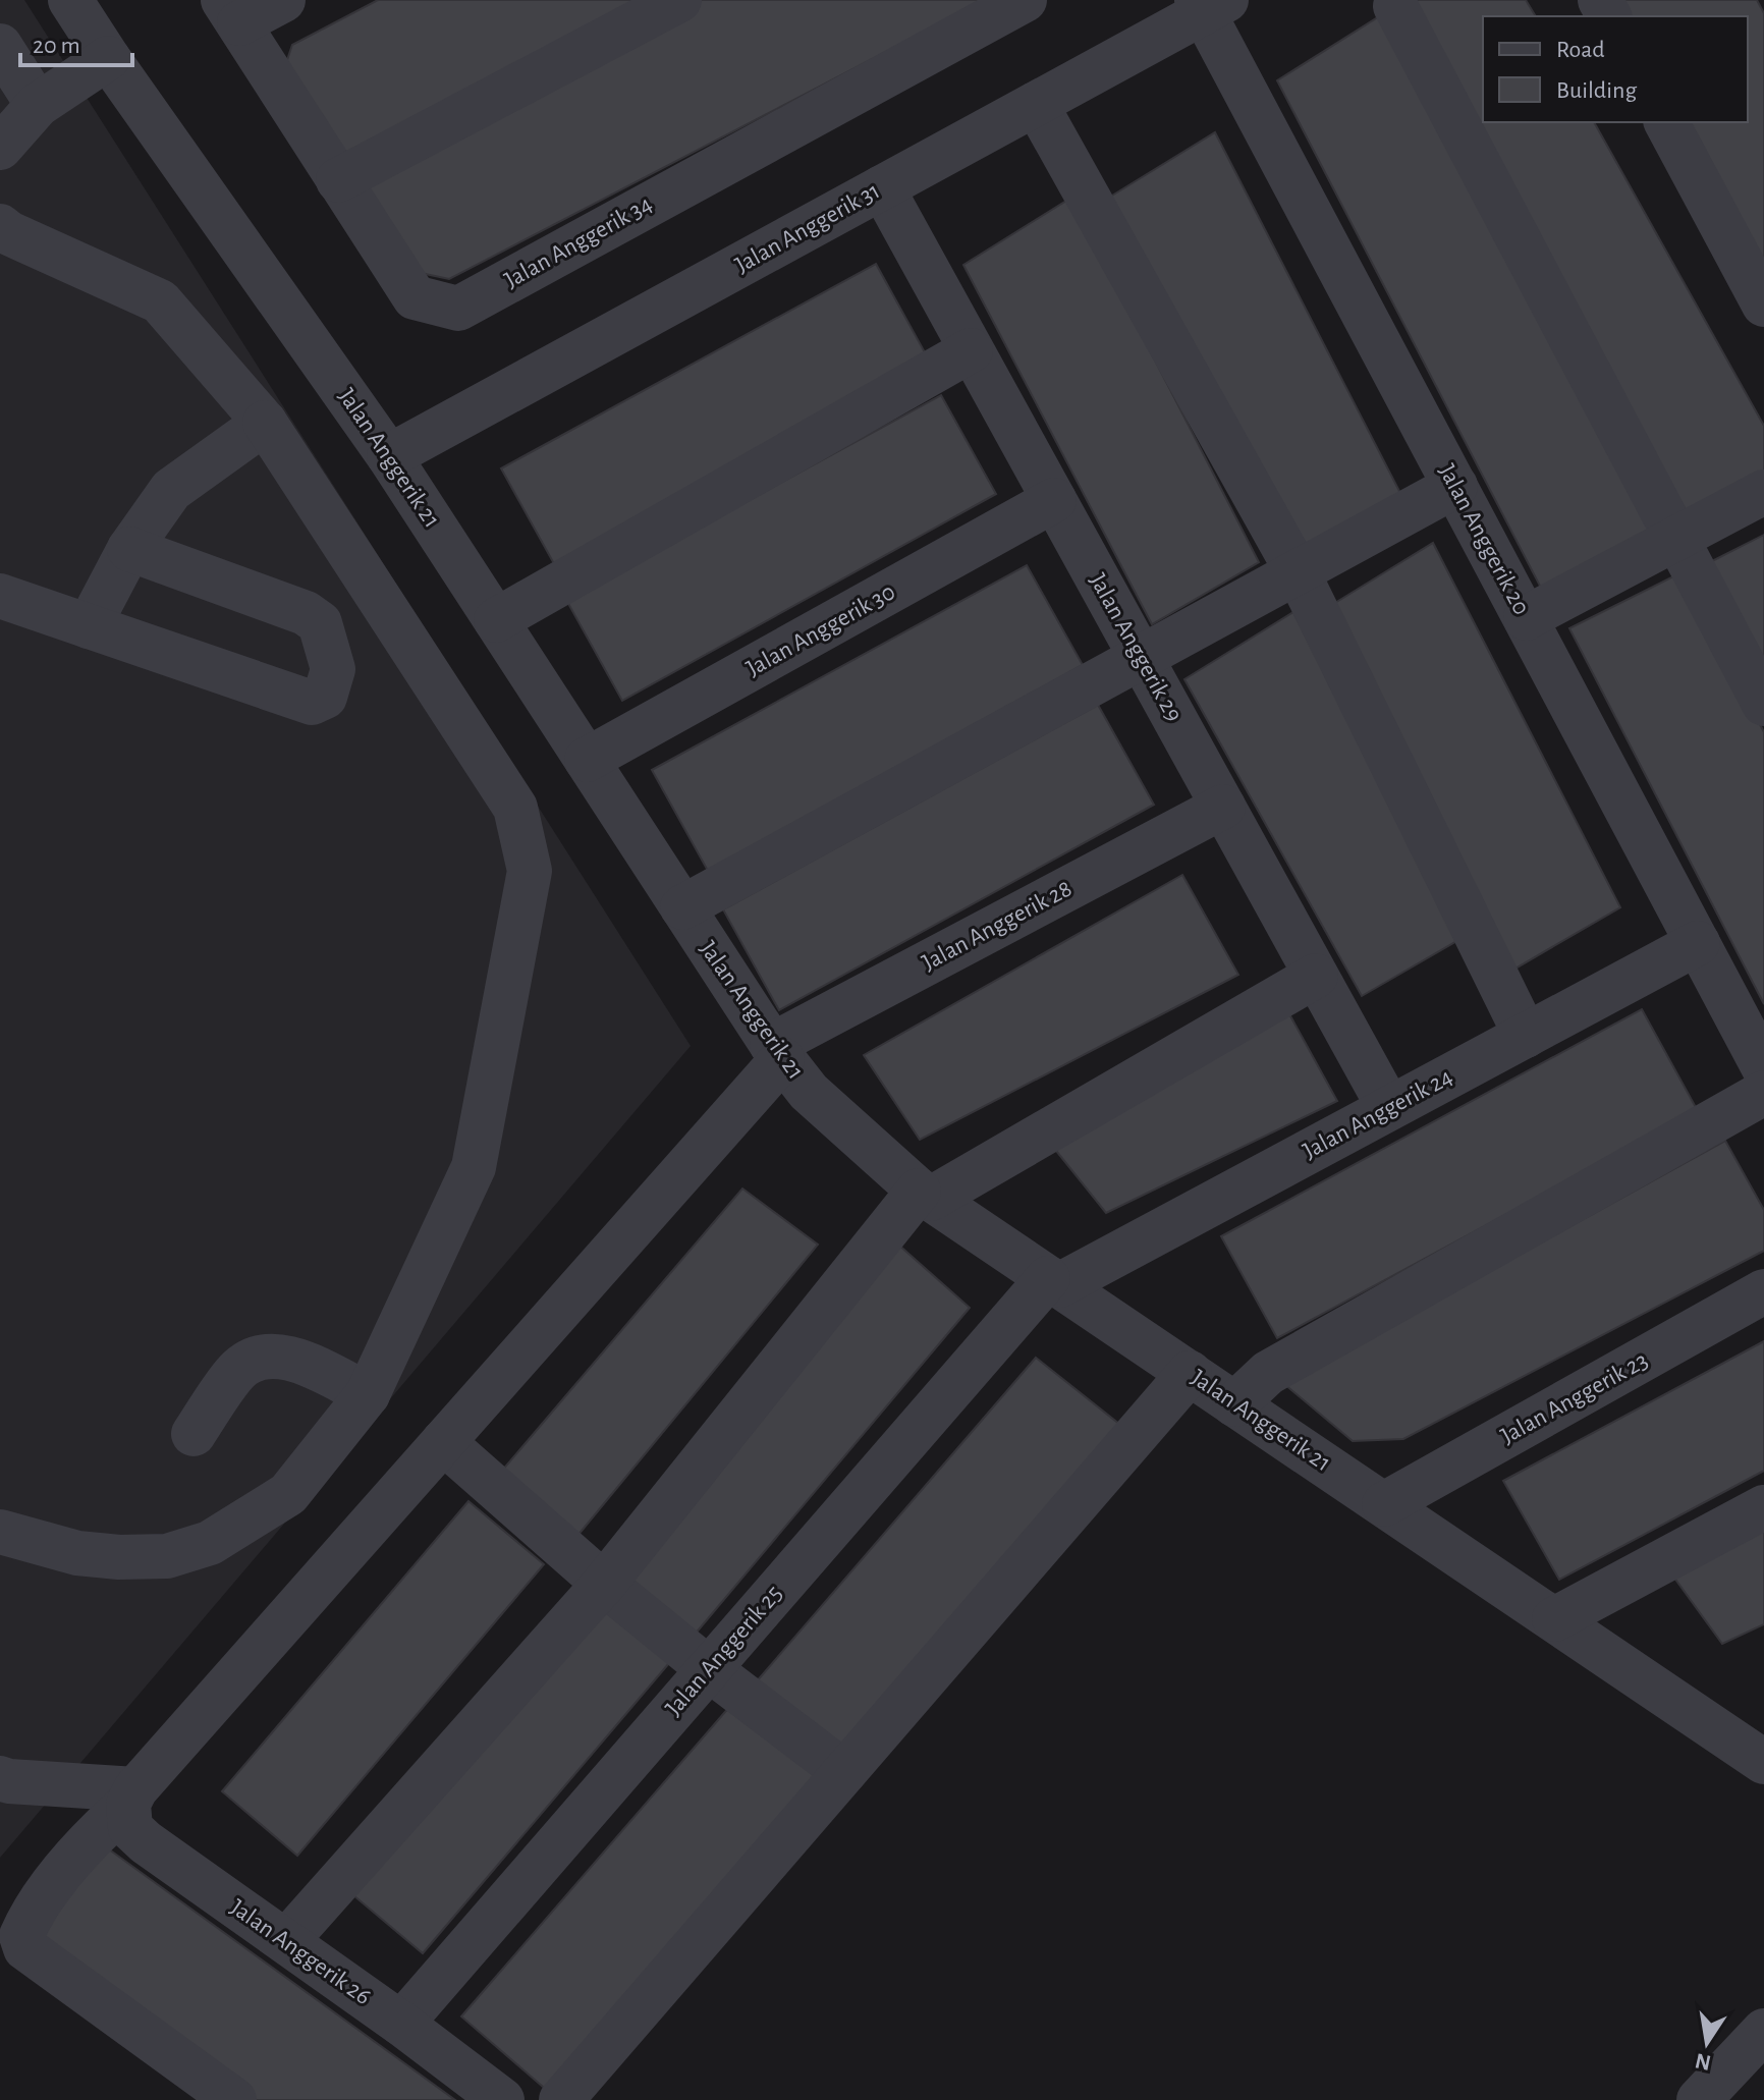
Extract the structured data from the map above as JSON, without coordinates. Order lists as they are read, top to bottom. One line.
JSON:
{"streets":{"street":["Jalan Anggerik 31","Jalan Anggerik 34","Jalan Anggerik 21","Jalan Anggerik 20","Jalan Anggerik 30","Jalan Anggerik 29","Jalan Anggerik 28","Jalan Anggerik 24","Jalan Anggerik 23","Jalan Anggerik 25","Jalan Anggerik 26"]},"crossings":[["Jalan Anggerik 31","Jalan Anggerik 21"],["Jalan Anggerik 31","Jalan Anggerik 20"],["Jalan Anggerik 31","Jalan Anggerik 29"],["Jalan Anggerik 21","Jalan Anggerik 30"],["Jalan Anggerik 21","Jalan Anggerik 28"],["Jalan Anggerik 21","Jalan Anggerik 24"],["Jalan Anggerik 21","Jalan Anggerik 23"],["Jalan Anggerik 21","Jalan Anggerik 25"],["Jalan Anggerik 20","Jalan Anggerik 24"],["Jalan Anggerik 30","Jalan Anggerik 29"],["Jalan Anggerik 29","Jalan Anggerik 28"],["Jalan Anggerik 29","Jalan Anggerik 24"],["Jalan Anggerik 24","Jalan Anggerik 25"],["Jalan Anggerik 25","Jalan Anggerik 26"]],"legend":["Road","Building"],"scale_bar":"20 m","north":"bottom"}
